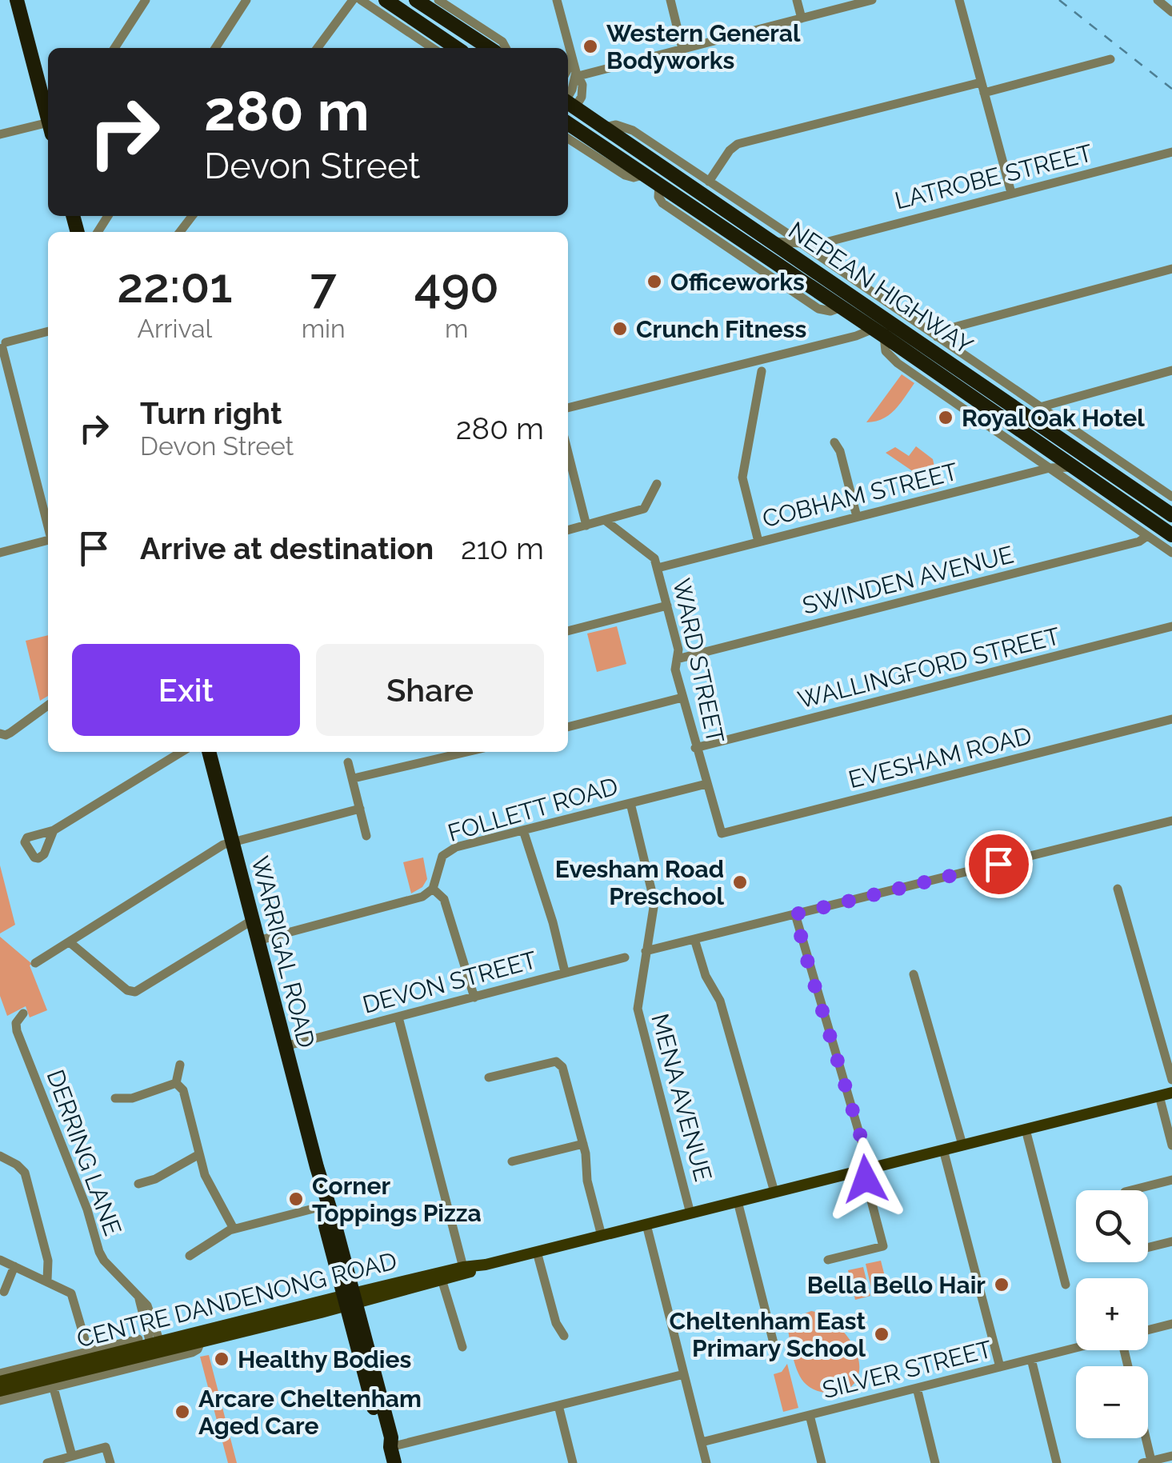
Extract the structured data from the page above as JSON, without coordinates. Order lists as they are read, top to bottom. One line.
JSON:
{"streets":{"highway":["NEPEAN HIGHWAY","WARRIGAL ROAD"],"main road":["CENTRE DANDENONG ROAD"],"street":["LATROBE STREET","COBHAM STREET","SWINDEN AVENUE","WARD STREET","WALLINGFORD STREET","EVESHAM ROAD","FOLLETT ROAD","DEVON STREET","MENA AVENUE","DERRING LANE","SILVER STREET"]},"crossings":[["LATROBE STREET","NEPEAN HIGHWAY"],["NEPEAN HIGHWAY","COBHAM STREET"],["NEPEAN HIGHWAY","SWINDEN AVENUE"],["COBHAM STREET","WARD STREET"],["SWINDEN AVENUE","WARD STREET"],["WARD STREET","WALLINGFORD STREET"],["WARD STREET","EVESHAM ROAD"],["WARD STREET","FOLLETT ROAD"],["FOLLETT ROAD","MENA AVENUE"],["WARRIGAL ROAD","DEVON STREET"],["WARRIGAL ROAD","CENTRE DANDENONG ROAD"],["MENA AVENUE","CENTRE DANDENONG ROAD"],["DERRING LANE","CENTRE DANDENONG ROAD"]],"places":["Western General Bodyworks","Officeworks","Crunch Fitness","Royal Oak Hotel","Evesham Road Preschool","Corner Toppings Pizza","Bella Bello Hair","Cheltenham East Primary School","Healthy Bodies","Arcare Cheltenham Aged Care"],"page":{"turn":["280 m","Devon Street"],"eta":["22:01","Arrival","7","min","490","m"],"list":[{"name":"Turn right","note":"Devon Street","value":"280 m"},{"name":"Arrive at destination","value":"210 m"}],"buttons":["Exit","Share"],"map_buttons":["+","−"]}}
